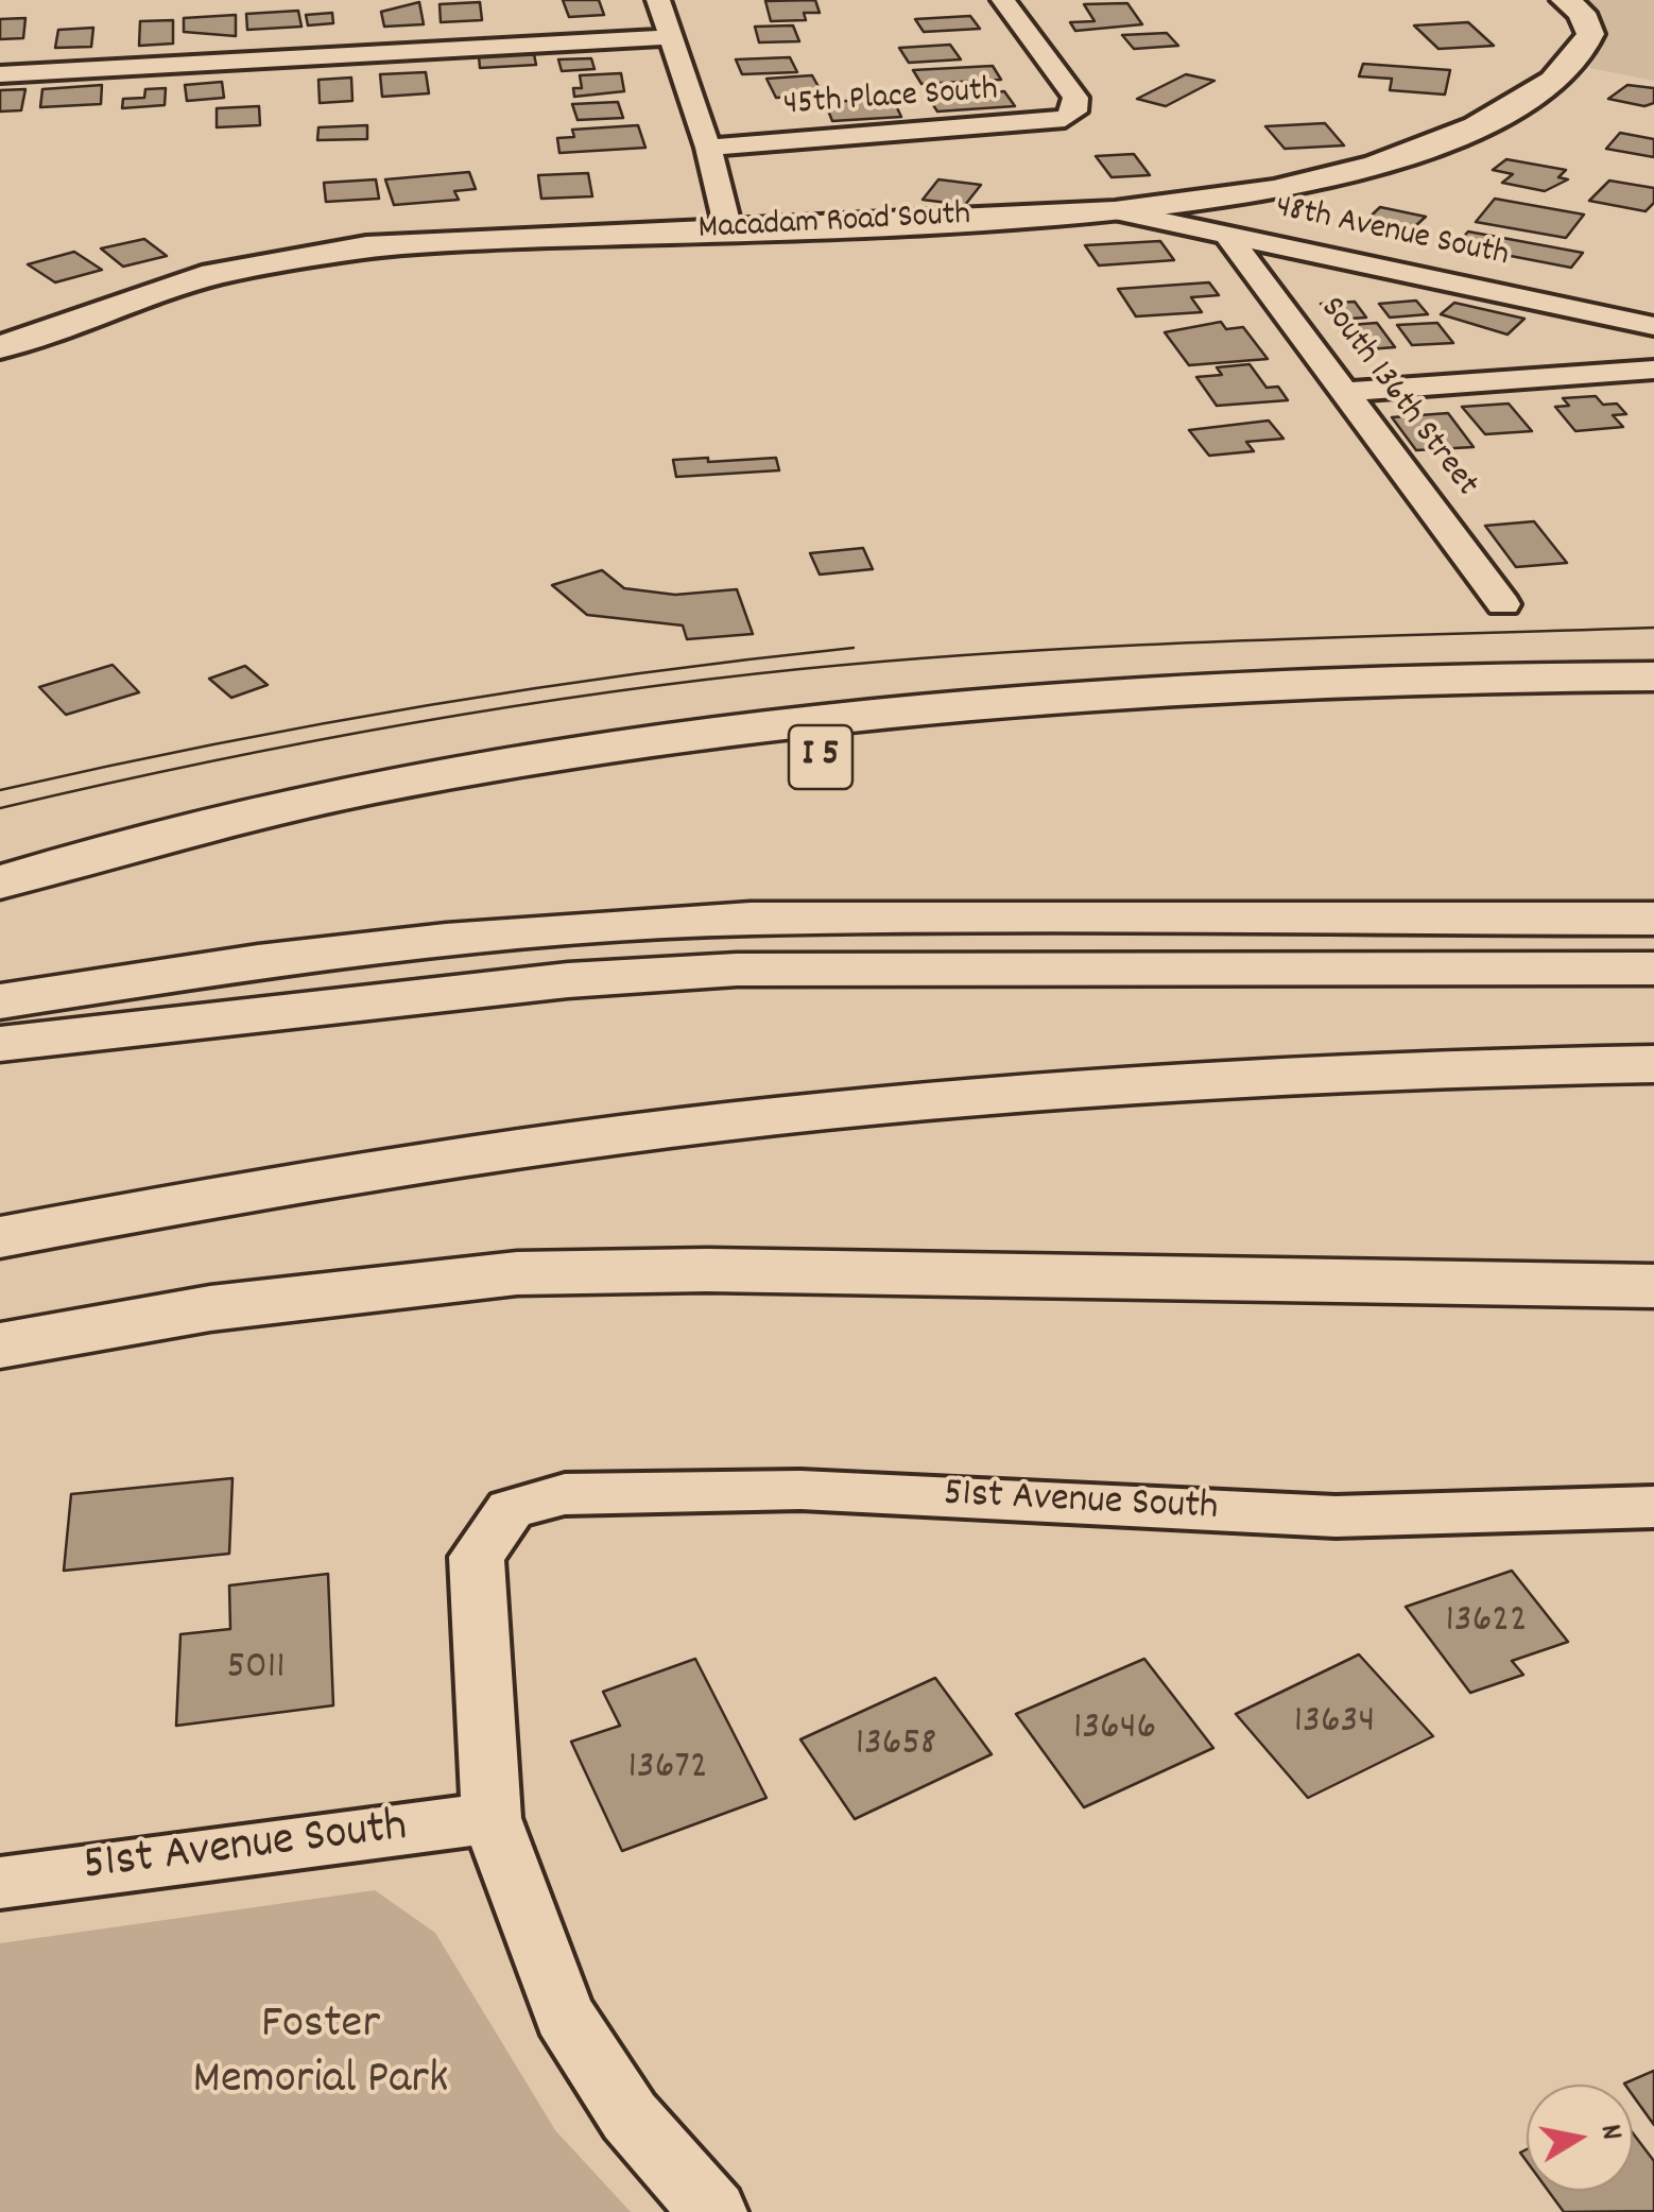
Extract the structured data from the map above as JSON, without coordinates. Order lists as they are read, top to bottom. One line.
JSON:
{"streets":{"highway":["I 5"],"street":["45th Place South","Macadam Road South","48th Avenue South","South 136th Street","51st Avenue South"]},"crossings":[["Macadam Road South","48th Avenue South"],["48th Avenue South","South 136th Street"]],"parks":["Foster Memorial Park"],"house_numbers":["13622","5011","13634","13646","13658","13672"],"north":"right"}
